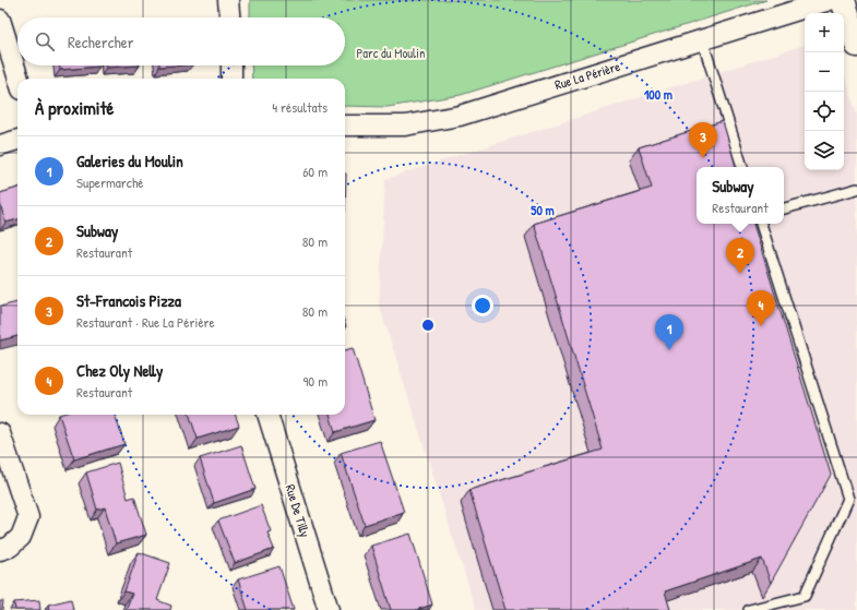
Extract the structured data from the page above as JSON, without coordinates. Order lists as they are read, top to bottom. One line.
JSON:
{"streets":{"street":["Rue La Périère","Rue De Tilly"]},"parks":["Parc du Moulin"],"page":{"map_buttons":["+","−"],"search":"Rechercher","heading":["À proximité","4 résultats"],"pins":["3","2","4","1"],"list":[{"mark":"1","name":"Galeries du Moulin","note":"Supermarché","value":"60 m"},{"mark":"2","name":"Subway","note":"Restaurant","value":"80 m"},{"mark":"3","name":"St-Francois Pizza","note":"Restaurant · Rue La Périère","value":"80 m"},{"mark":"4","name":"Chez Oly Nelly","note":"Restaurant","value":"90 m"}],"popup":["Subway","Restaurant"]},"rings":["100 m","50 m"]}
